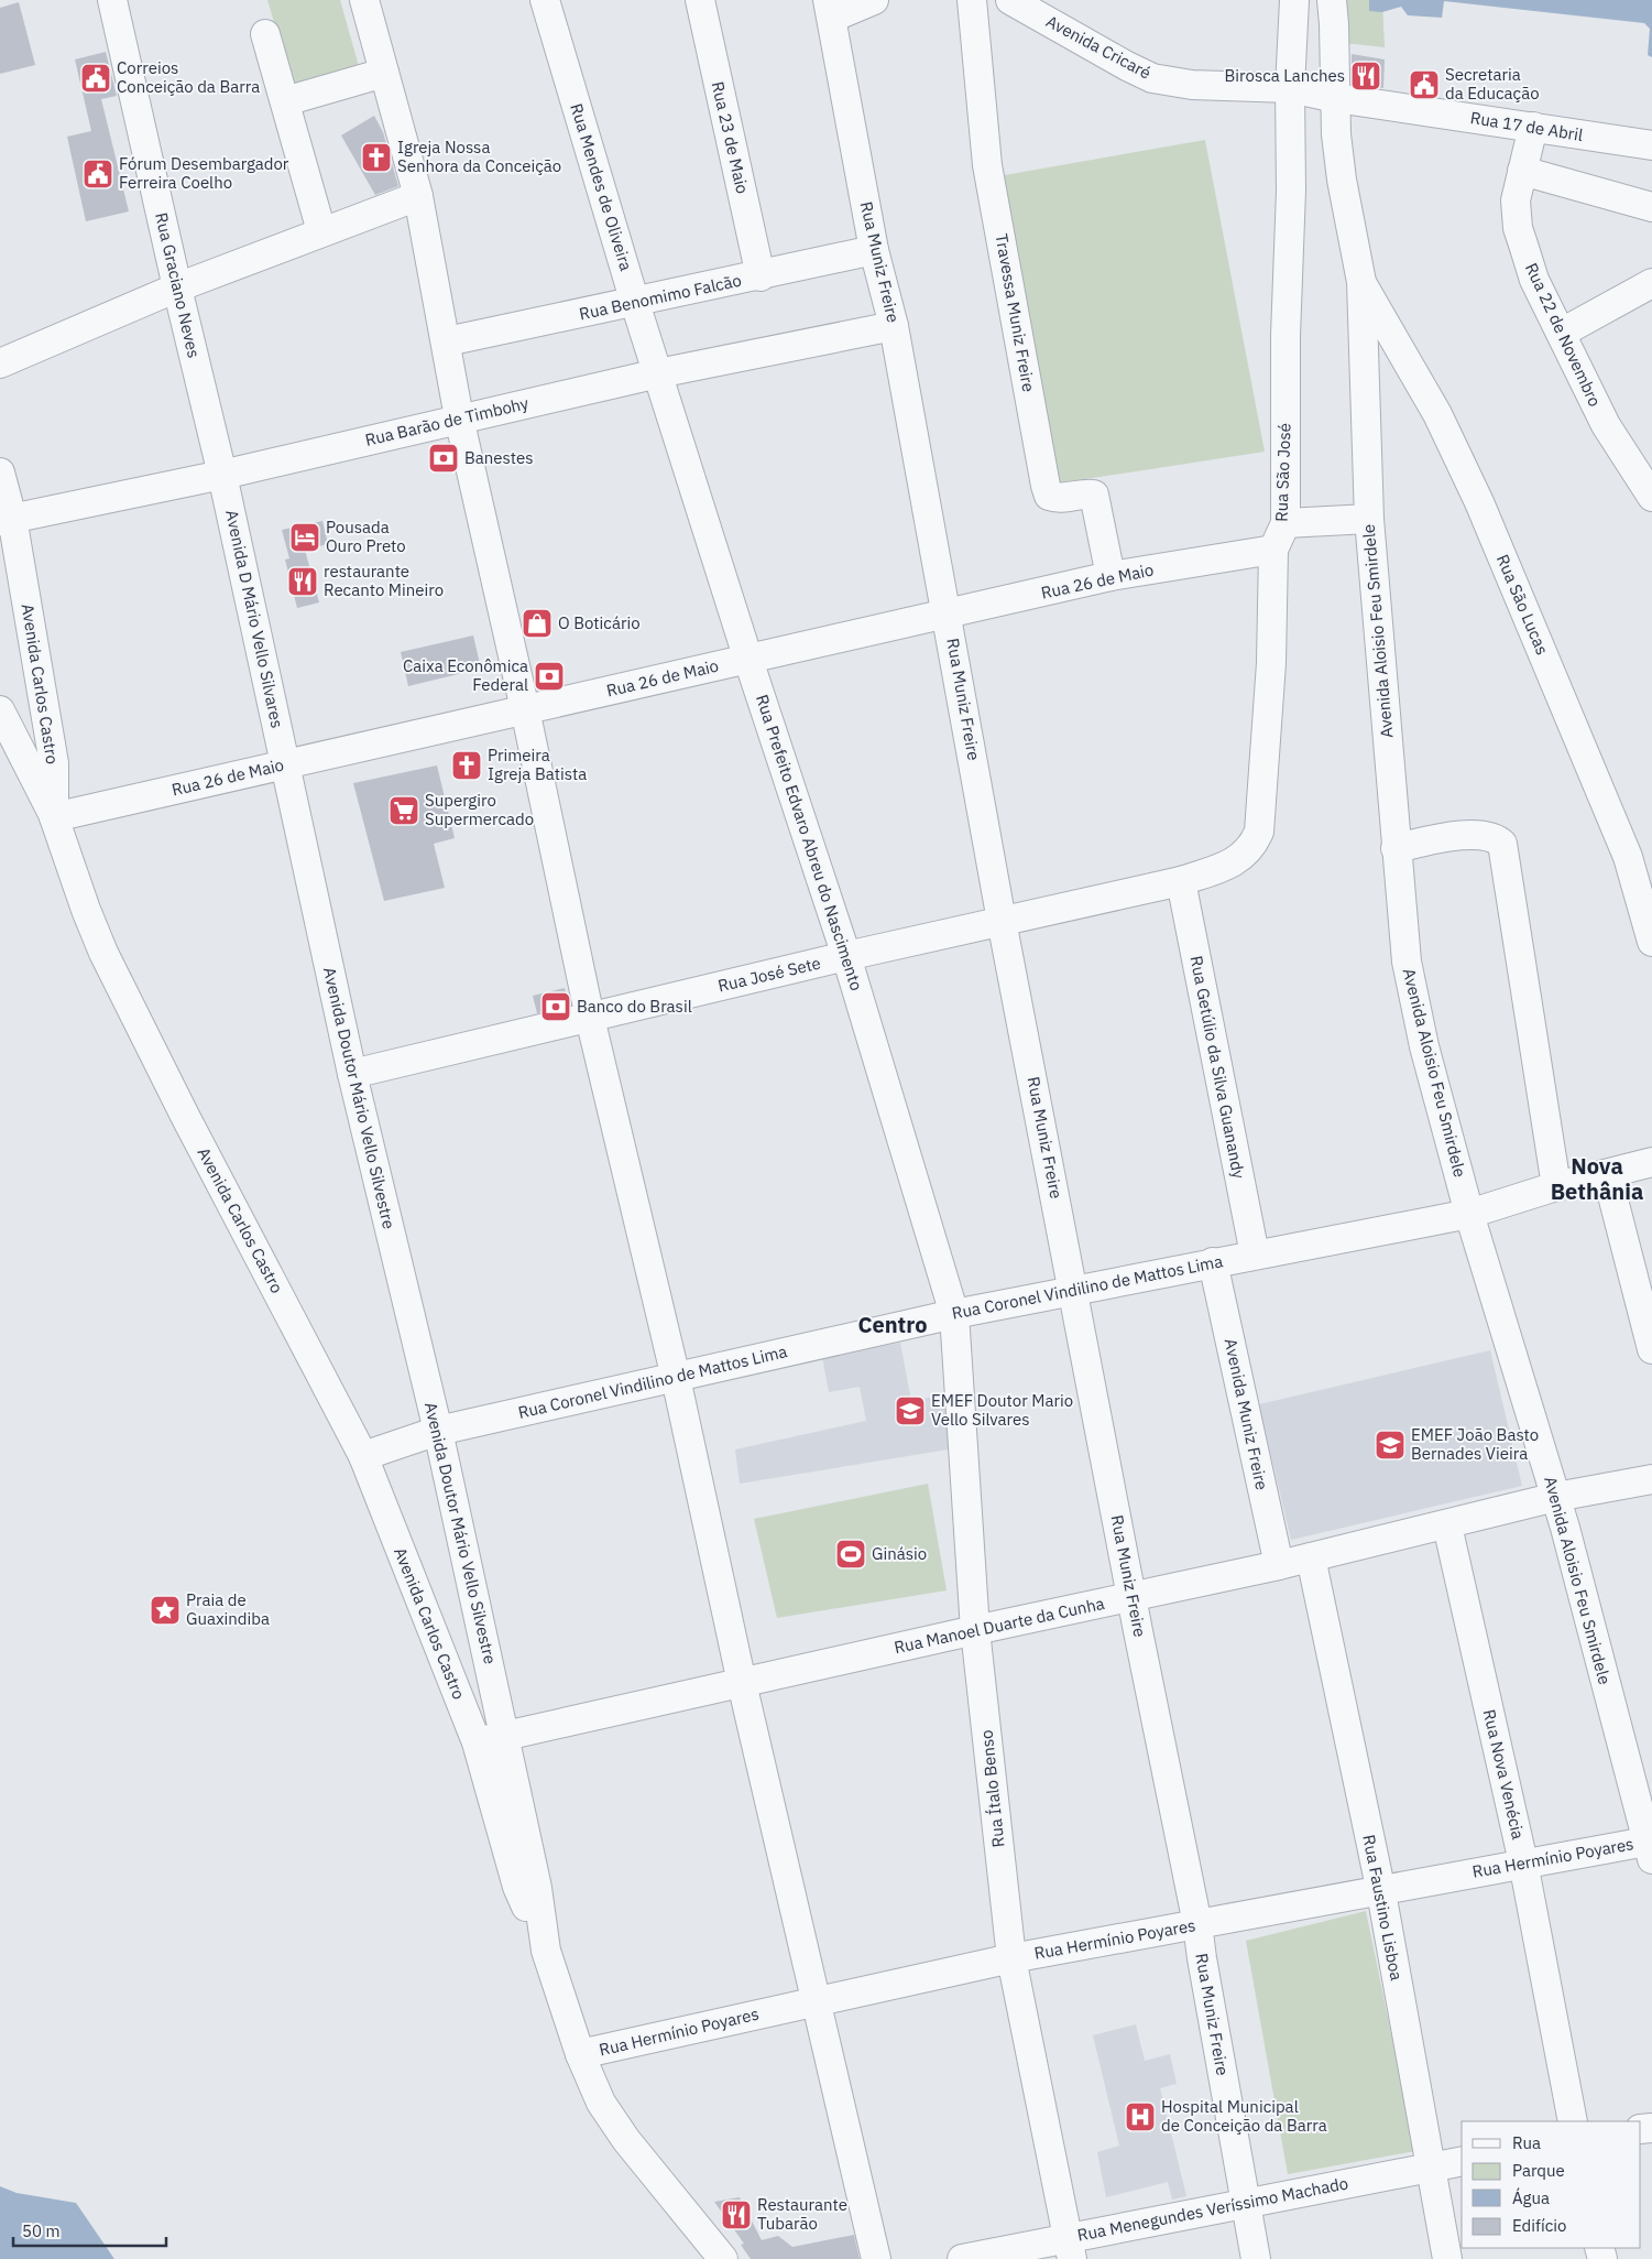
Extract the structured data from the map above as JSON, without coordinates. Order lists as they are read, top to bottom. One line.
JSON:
{"streets":{"street":["Avenida Cricaré","Rua 17 de Abril","Rua 23 de Maio","Rua Mendes de Oliveira","Rua Muniz Freire","Rua Graciano Neves","Rua Benomimo Falcão","Travessa Muniz Freire","Rua 22 de Novembro","Rua Barão de Timbohy","Rua São José","Rua 26 de Maio","Rua São Lucas","Avenida D Mário Vello Silvares","Avenida Aloisio Feu Smirdele","Avenida Carlos Castro","Rua Prefeito Edvaro Abreu do Nascimento","Rua José Sete","Rua Getúlio da Silva Guanandy","Avenida Doutor Mário Vello Silvestre","Rua Coronel Vindilino de Mattos Lima","Avenida Muniz Freire","Rua Manoel Duarte da Cunha","Rua Nova Venécia","Rua Ítalo Benso","Rua Hermínio Poyares","Rua Faustino Lisboa","Rua Menegundes Veríssimo Machado"]},"crossings":[["Avenida Cricaré","Rua 17 de Abril"],["Avenida Cricaré","Rua São José"],["Avenida Cricaré","Avenida Aloisio Feu Smirdele"],["Rua 17 de Abril","Rua 22 de Novembro"],["Rua 17 de Abril","Avenida Aloisio Feu Smirdele"],["Rua 23 de Maio","Rua Benomimo Falcão"],["Rua Mendes de Oliveira","Rua Benomimo Falcão"],["Rua Mendes de Oliveira","Rua Barão de Timbohy"],["Rua Mendes de Oliveira","Rua Prefeito Edvaro Abreu do Nascimento"],["Rua Muniz Freire","Rua Benomimo Falcão"],["Rua Muniz Freire","Rua Barão de Timbohy"],["Rua Muniz Freire","Rua 26 de Maio"],["Rua Muniz Freire","Rua José Sete"],["Rua Muniz Freire","Rua Coronel Vindilino de Mattos Lima"],["Rua Muniz Freire","Rua Manoel Duarte da Cunha"],["Rua Muniz Freire","Rua Hermínio Poyares"],["Rua Muniz Freire","Rua Menegundes Veríssimo Machado"],["Rua Graciano Neves","Rua Barão de Timbohy"],["Rua Graciano Neves","Avenida D Mário Vello Silvares"],["Travessa Muniz Freire","Rua 26 de Maio"],["Rua Barão de Timbohy","Avenida D Mário Vello Silvares"],["Rua Barão de Timbohy","Avenida Carlos Castro"],["Rua Barão de Timbohy","Rua Prefeito Edvaro Abreu do Nascimento"],["Rua São José","Rua 26 de Maio"],["Rua São José","Rua José Sete"],["Rua 26 de Maio","Avenida D Mário Vello Silvares"],["Rua 26 de Maio","Avenida Carlos Castro"],["Rua 26 de Maio","Rua Prefeito Edvaro Abreu do Nascimento"],["Rua 26 de Maio","Avenida Doutor Mário Vello Silvestre"],["Rua São Lucas","Avenida Aloisio Feu Smirdele"],["Avenida D Mário Vello Silvares","Avenida Doutor Mário Vello Silvestre"],["Avenida Aloisio Feu Smirdele","Rua Coronel Vindilino de Mattos Lima"],["Avenida Aloisio Feu Smirdele","Rua Manoel Duarte da Cunha"],["Avenida Aloisio Feu Smirdele","Rua Hermínio Poyares"],["Avenida Carlos Castro","Avenida Doutor Mário Vello Silvestre"],["Avenida Carlos Castro","Rua Coronel Vindilino de Mattos Lima"],["Avenida Carlos Castro","Rua Manoel Duarte da Cunha"],["Rua Prefeito Edvaro Abreu do Nascimento","Rua José Sete"],["Rua Prefeito Edvaro Abreu do Nascimento","Rua Coronel Vindilino de Mattos Lima"],["Rua Prefeito Edvaro Abreu do Nascimento","Rua Ítalo Benso"],["Rua José Sete","Rua Getúlio da Silva Guanandy"],["Rua José Sete","Avenida Doutor Mário Vello Silvestre"],["Rua Getúlio da Silva Guanandy","Rua Coronel Vindilino de Mattos Lima"],["Avenida Doutor Mário Vello Silvestre","Rua Coronel Vindilino de Mattos Lima"],["Avenida Doutor Mário Vello Silvestre","Rua Manoel Duarte da Cunha"],["Avenida Doutor Mário Vello Silvestre","Rua Hermínio Poyares"],["Rua Coronel Vindilino de Mattos Lima","Avenida Muniz Freire"],["Rua Coronel Vindilino de Mattos Lima","Rua Ítalo Benso"],["Avenida Muniz Freire","Rua Manoel Duarte da Cunha"],["Rua Manoel Duarte da Cunha","Rua Nova Venécia"],["Rua Manoel Duarte da Cunha","Rua Ítalo Benso"],["Rua Manoel Duarte da Cunha","Rua Faustino Lisboa"],["Rua Nova Venécia","Rua Hermínio Poyares"],["Rua Ítalo Benso","Rua Hermínio Poyares"],["Rua Ítalo Benso","Rua Menegundes Veríssimo Machado"],["Rua Hermínio Poyares","Rua Faustino Lisboa"],["Rua Faustino Lisboa","Rua Menegundes Veríssimo Machado"]],"districts":["Nova Bethânia","Centro"],"places":{"restaurant":["Birosca Lanches","restaurante Recanto Mineiro","Restaurante Tubarão"],"public building":["Correios Conceição da Barra","Secretaria da Educação","Fórum Desembargador Ferreira Coelho"],"church":["Igreja Nossa Senhora da Conceição","Primeira Igreja Batista"],"bank":["Banestes","Caixa Econômica Federal","Banco do Brasil"],"hotel":["Pousada Ouro Preto"],"shop":["O Boticário"],"supermarket":["Supergiro Supermercado"],"school or university":["EMEF Doutor Mario Vello Silvares","EMEF João Basto Bernades Vieira"],"sports":["Ginásio"],"place":["Praia de Guaxindiba"],"hospital":["Hospital Municipal de Conceição da Barra"]},"legend":["Rua","Parque","Água","Edifício"],"scale_bar":"50 m"}
